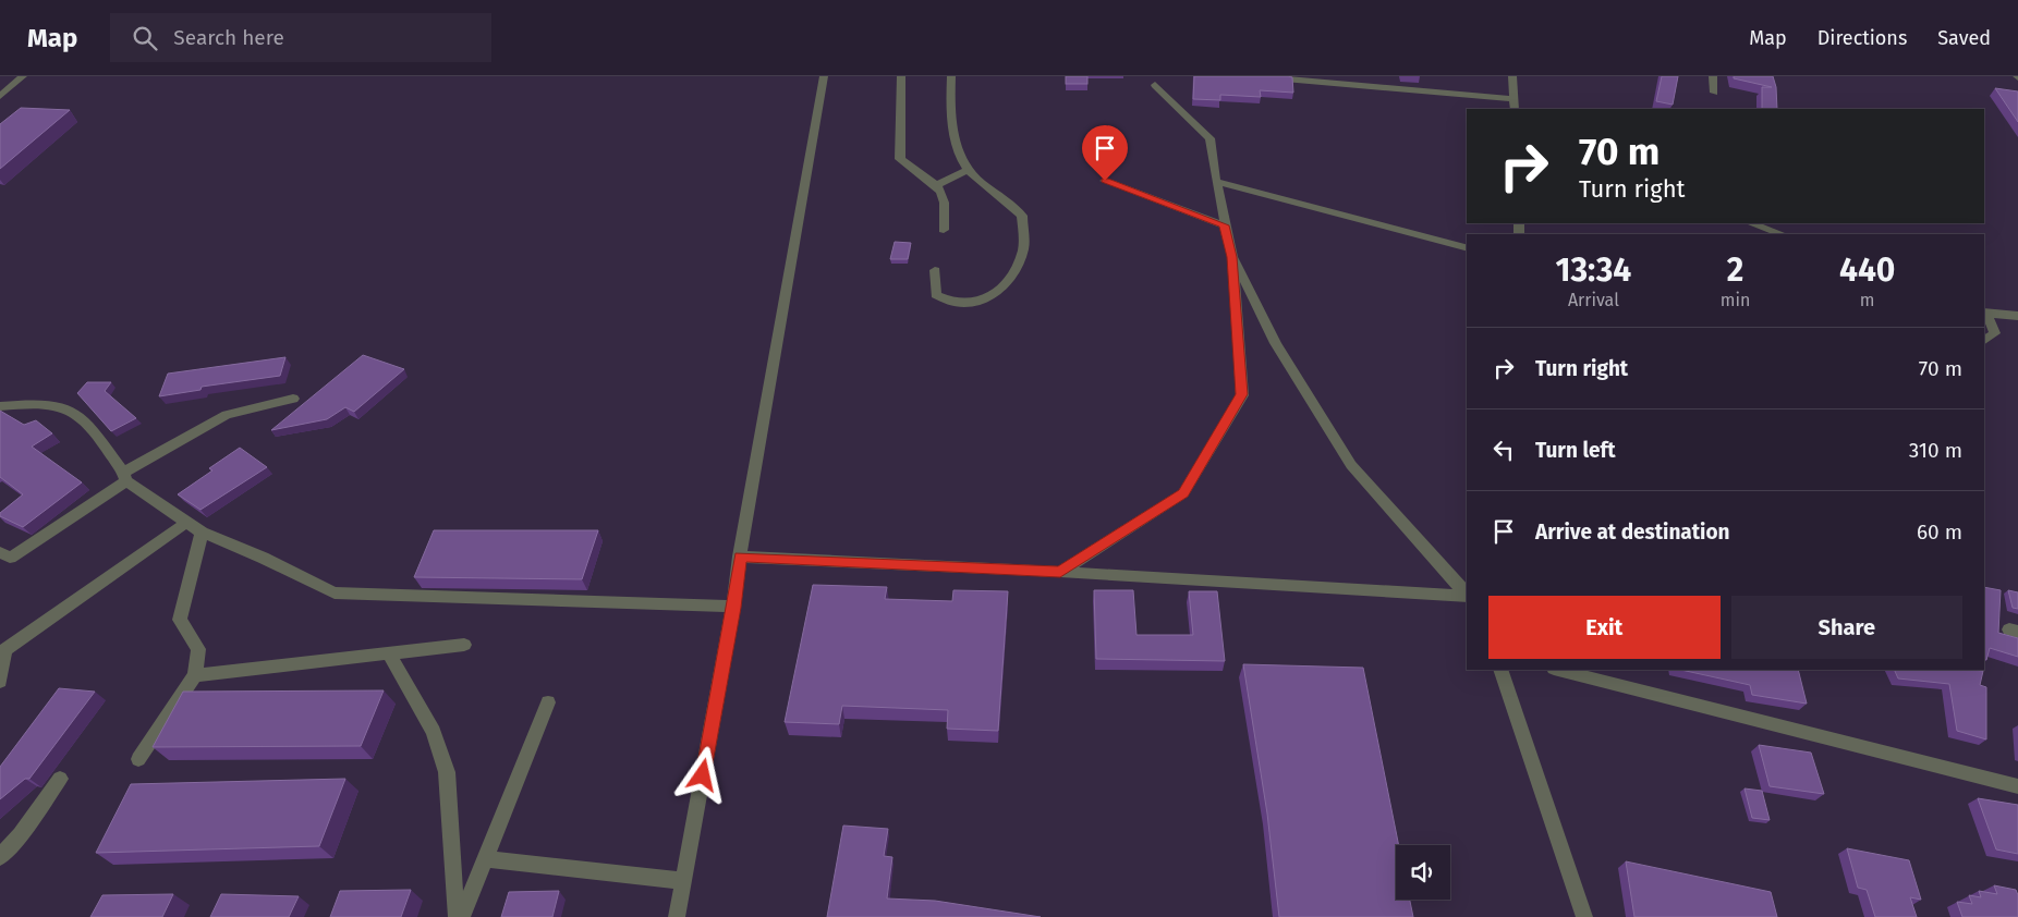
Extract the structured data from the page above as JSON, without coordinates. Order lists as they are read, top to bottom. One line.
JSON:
{"page":{"header":"Map","search":"Search here","nav":["Map","Directions","Saved"],"turn":["70 m","Turn right"],"eta":["13:34","Arrival","2","min","440","m"],"list":[{"name":"Turn right","value":"70 m"},{"name":"Turn left","value":"310 m"},{"name":"Arrive at destination","value":"60 m"}],"buttons":["Exit","Share"]}}
